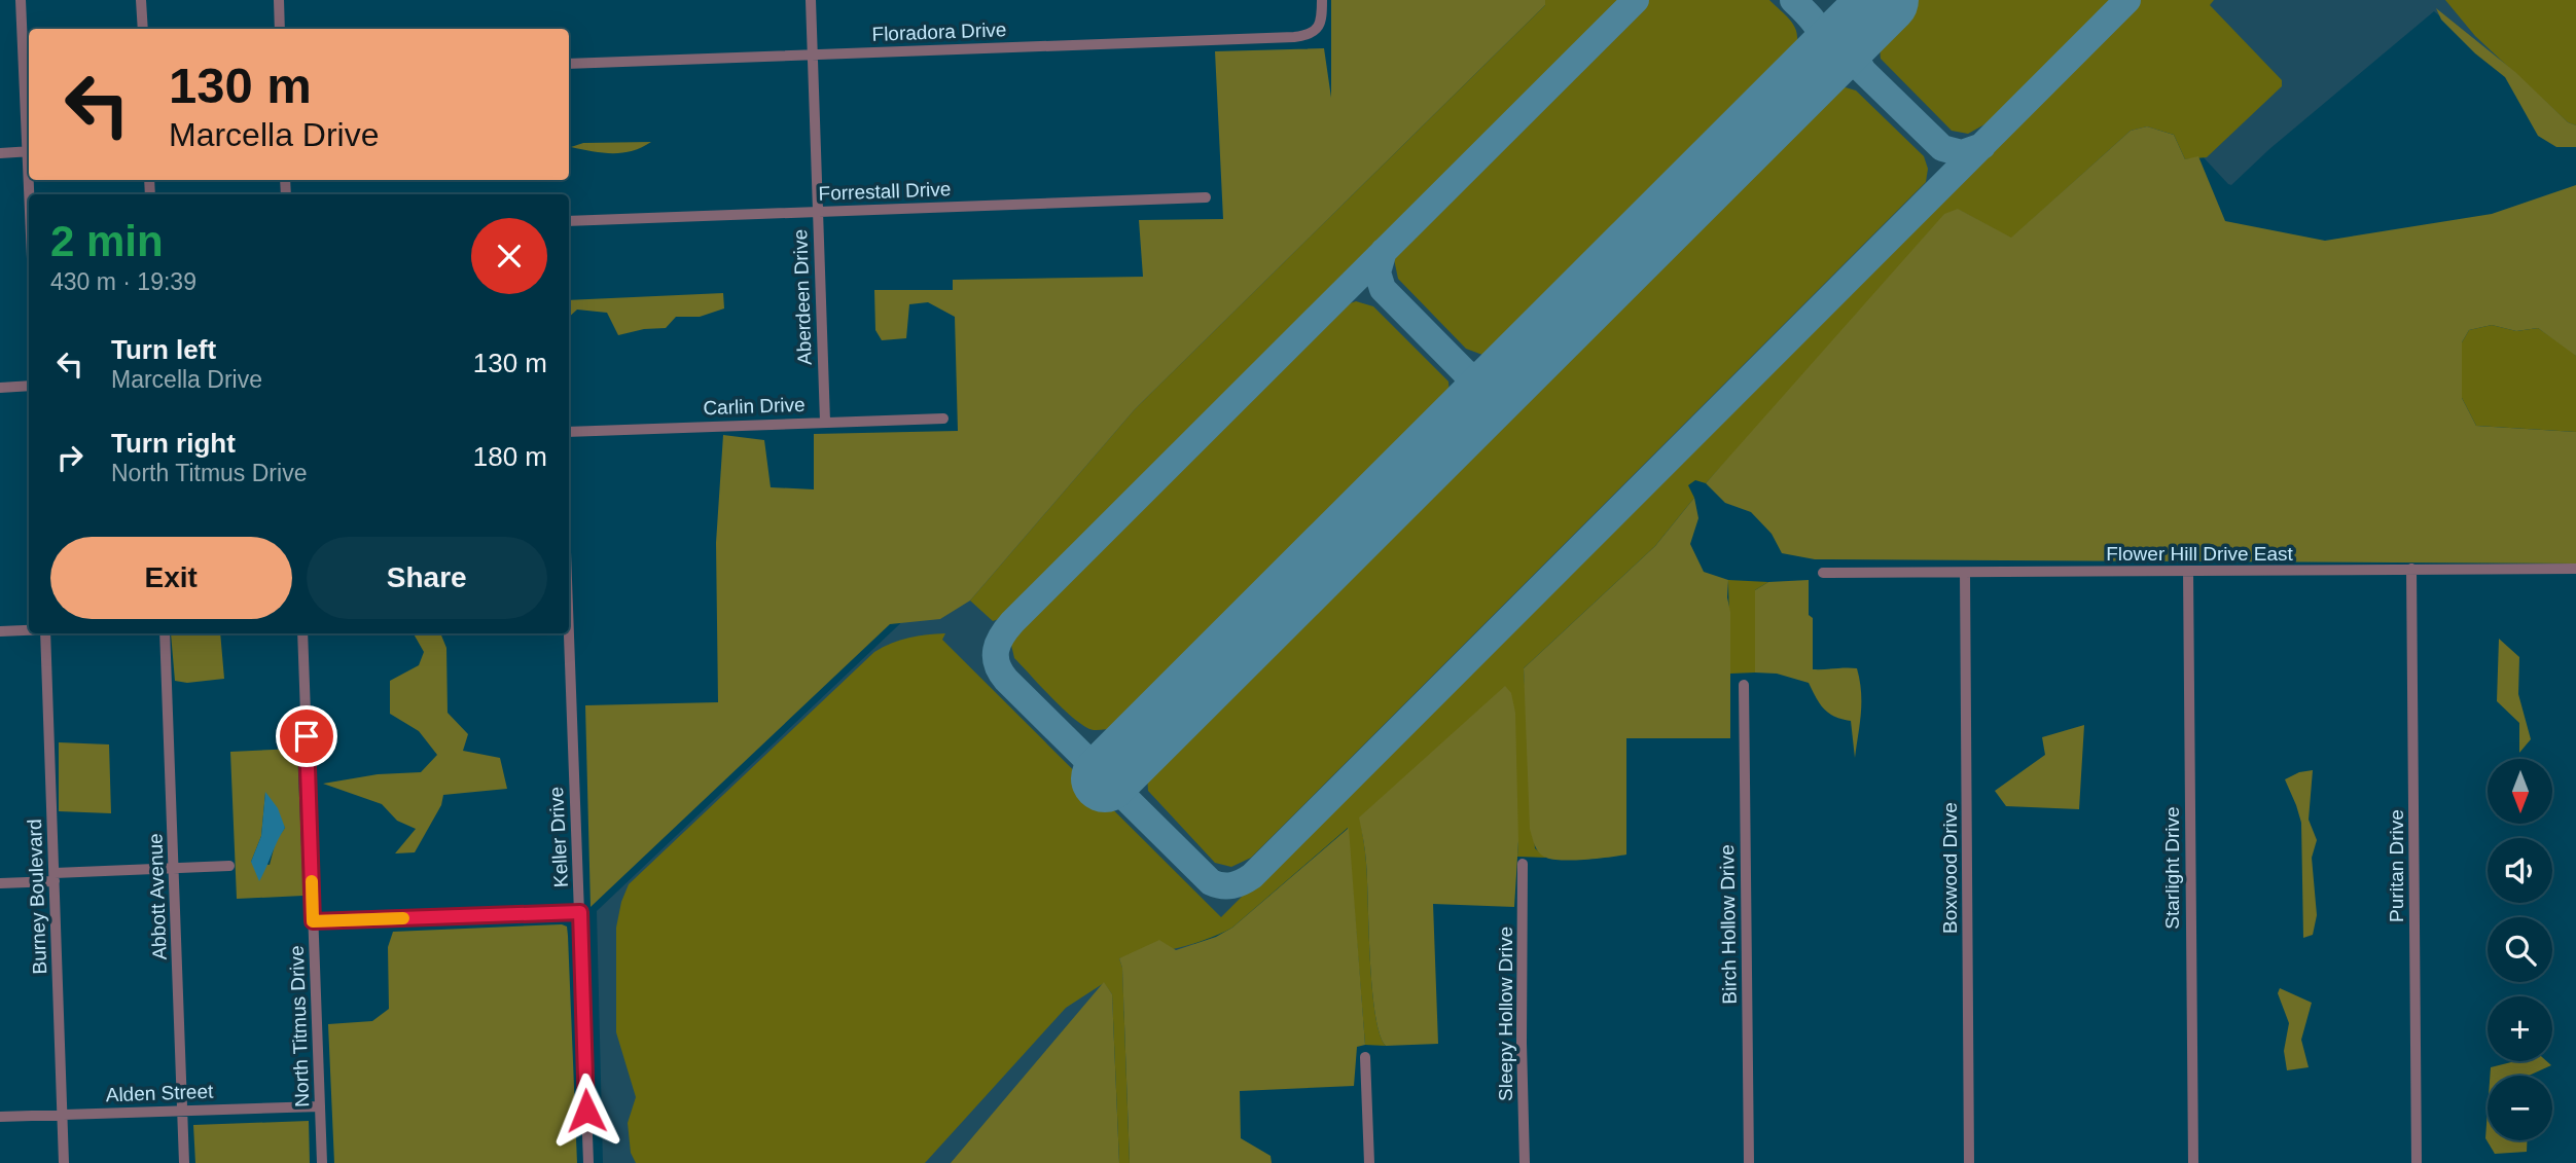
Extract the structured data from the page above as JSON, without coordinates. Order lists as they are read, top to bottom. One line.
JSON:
{"streets":{"street":["Floradora Drive","Forrestall Drive","Aberdeen Drive","Carlin Drive","Flower Hill Drive East","Keller Drive","Puritan Drive","Boxwood Drive","Starlight Drive","Burney Boulevard","Abbott Avenue","Birch Hollow Drive","Sleepy Hollow Drive","North Titmus Drive","Alden Street"]},"crossings":[["Floradora Drive","Aberdeen Drive"],["Forrestall Drive","Aberdeen Drive"],["Aberdeen Drive","Carlin Drive"],["Flower Hill Drive East","Puritan Drive"],["Flower Hill Drive East","Boxwood Drive"],["Flower Hill Drive East","Starlight Drive"],["Burney Boulevard","Alden Street"],["Abbott Avenue","Alden Street"],["North Titmus Drive","Alden Street"]],"north":"bottom","page":{"turn":["130 m","Marcella Drive"],"heading":["2 min","430 m · 19:39"],"list":[{"name":"Turn left","note":"Marcella Drive","value":"130 m"},{"name":"Turn right","note":"North Titmus Drive","value":"180 m"}],"buttons":["Exit","Share"],"map_buttons":["+","−"]}}
